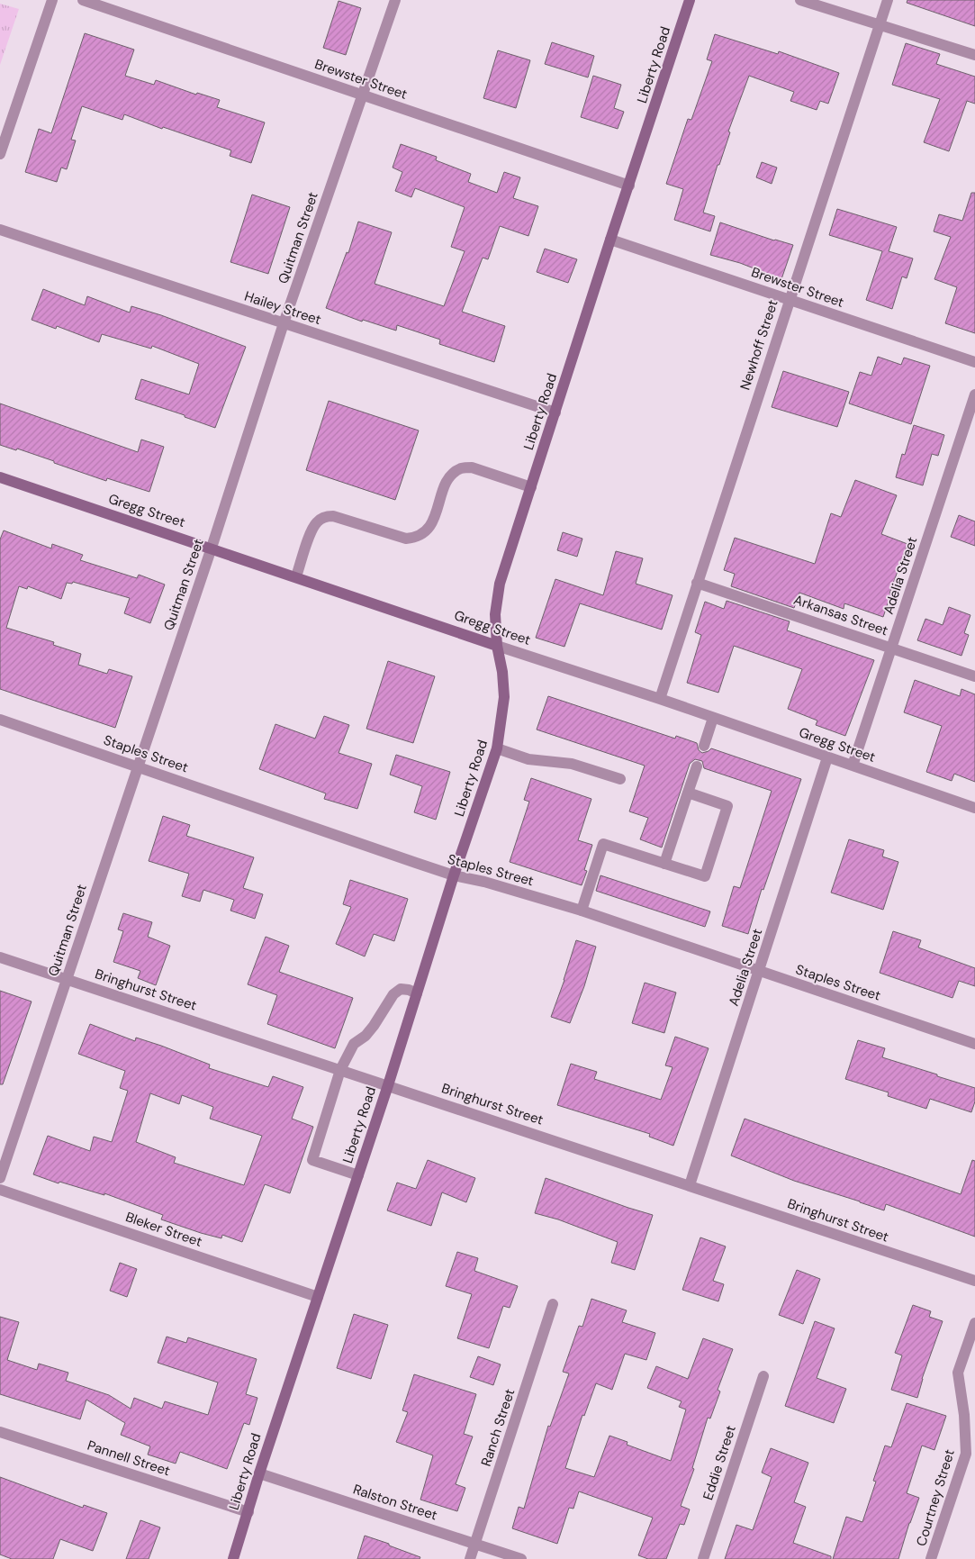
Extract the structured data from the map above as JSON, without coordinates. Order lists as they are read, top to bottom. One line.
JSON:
{"streets":{"main road":["Liberty Road","Gregg Street"],"street":["Brewster Street","Quitman Street","Hailey Street","Newhoff Street","Adelia Street","Arkansas Street","Staples Street","Bringhurst Street","Bleker Street","Ranch Street","Pannell Street","Eddie Street","Courtney Street","Ralston Street"]},"crossings":[["Liberty Road","Brewster Street"],["Liberty Road","Hailey Street"],["Liberty Road","Gregg Street"],["Liberty Road","Staples Street"],["Liberty Road","Bringhurst Street"],["Liberty Road","Bleker Street"],["Liberty Road","Pannell Street"],["Liberty Road","Ralston Street"],["Brewster Street","Quitman Street"],["Brewster Street","Newhoff Street"],["Quitman Street","Hailey Street"],["Quitman Street","Gregg Street"],["Quitman Street","Staples Street"],["Quitman Street","Bringhurst Street"],["Newhoff Street","Gregg Street"],["Newhoff Street","Arkansas Street"],["Gregg Street","Adelia Street"],["Adelia Street","Arkansas Street"],["Adelia Street","Staples Street"],["Adelia Street","Bringhurst Street"],["Ranch Street","Ralston Street"]]}
